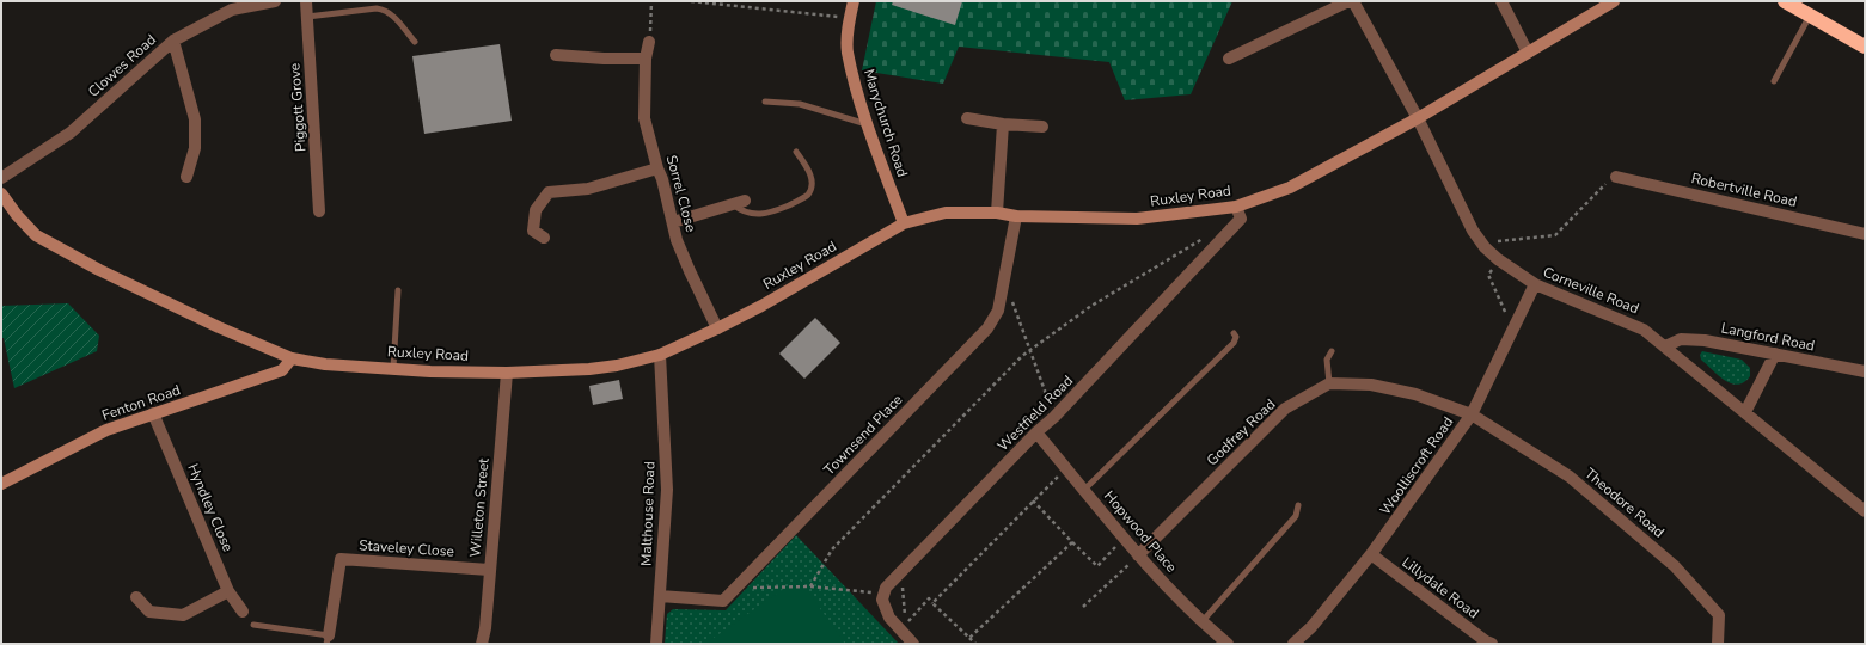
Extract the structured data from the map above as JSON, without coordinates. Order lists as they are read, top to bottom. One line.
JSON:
{"streets":{"street":["Clowes Road","Piggott Grove","Marychurch Road","Robertville Road","Sorrel Close","Ruxley Road","Corneville Road","Langford Road","Fenton Road","Westfield Road","Godfrey Road","Townsend Place","Woolliscroft Road","Theodore Road","Hyndley Close","Willeton Street","Malthouse Road","Hopwood Place","Staveley Close","Lillydale Road"]},"crossings":[["Marychurch Road","Ruxley Road"],["Sorrel Close","Ruxley Road"],["Ruxley Road","Corneville Road"],["Ruxley Road","Fenton Road"],["Ruxley Road","Westfield Road"],["Ruxley Road","Townsend Place"],["Ruxley Road","Willeton Street"],["Ruxley Road","Malthouse Road"],["Corneville Road","Langford Road"],["Corneville Road","Woolliscroft Road"],["Fenton Road","Hyndley Close"],["Westfield Road","Hopwood Place"],["Godfrey Road","Hopwood Place"],["Townsend Place","Malthouse Road"],["Woolliscroft Road","Theodore Road"],["Woolliscroft Road","Lillydale Road"],["Willeton Street","Staveley Close"]]}
